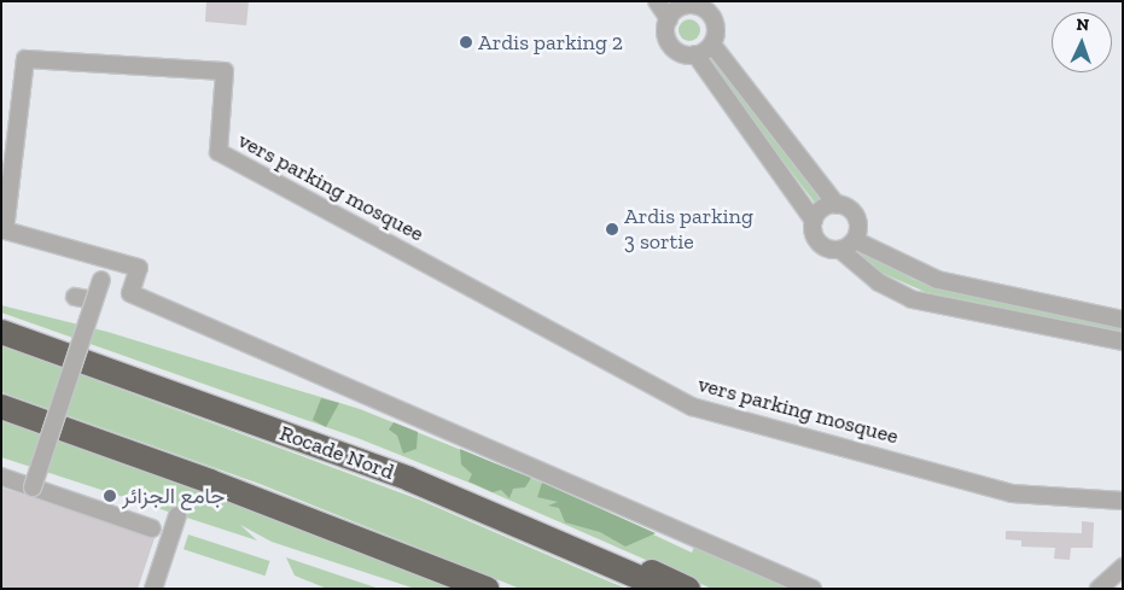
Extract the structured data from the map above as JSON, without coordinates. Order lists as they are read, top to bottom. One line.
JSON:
{"streets":{"highway":["Rocade Nord"],"street":["vers parking mosquee"]},"places":["Ardis parking 2","Ardis parking 3 sortie","جامع الجزائر"],"north":"top"}
